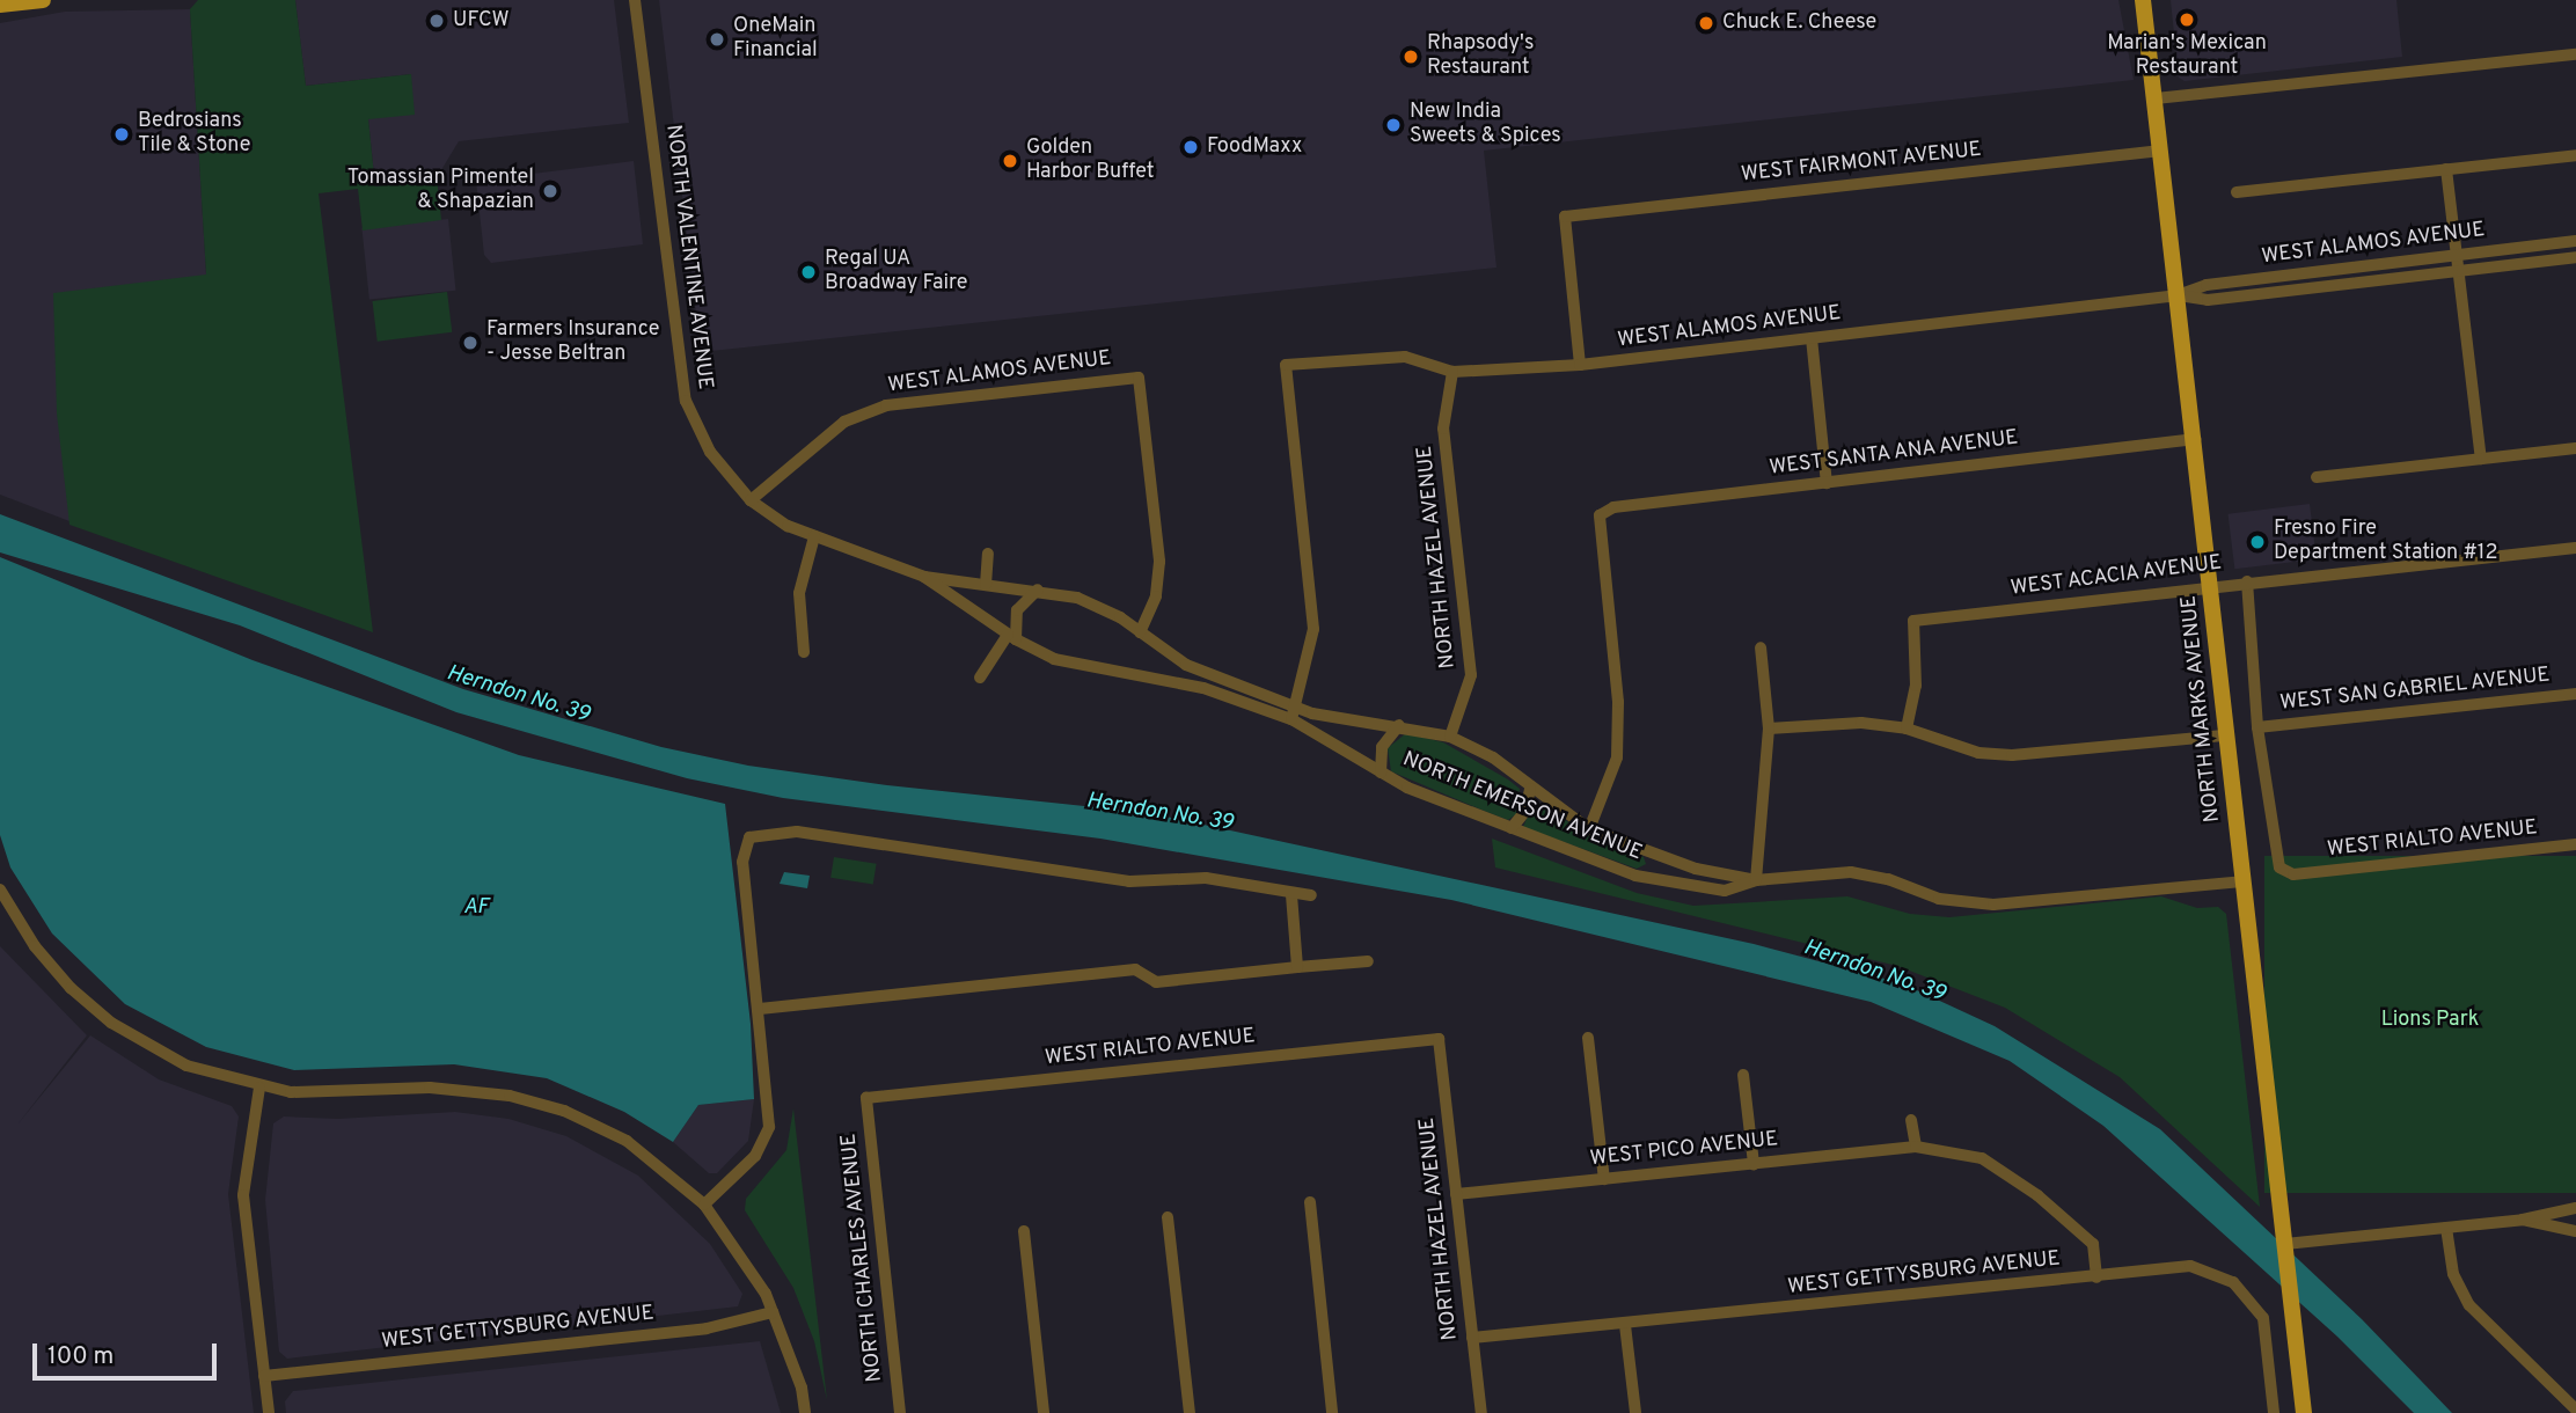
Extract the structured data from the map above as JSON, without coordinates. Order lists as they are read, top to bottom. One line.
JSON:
{"streets":{"main road":["NORTH MARKS AVENUE"],"street":["WEST FAIRMONT AVENUE","WEST ALAMOS AVENUE","NORTH VALENTINE AVENUE","WEST SANTA ANA AVENUE","NORTH HAZEL AVENUE","WEST ACACIA AVENUE","WEST SAN GABRIEL AVENUE","NORTH EMERSON AVENUE","WEST RIALTO AVENUE","WEST PICO AVENUE","NORTH CHARLES AVENUE","WEST GETTYSBURG AVENUE"]},"crossings":[["WEST FAIRMONT AVENUE","WEST ALAMOS AVENUE"],["WEST FAIRMONT AVENUE","NORTH MARKS AVENUE"],["WEST ALAMOS AVENUE","NORTH VALENTINE AVENUE"],["WEST ALAMOS AVENUE","NORTH HAZEL AVENUE"],["WEST ALAMOS AVENUE","NORTH MARKS AVENUE"],["WEST ALAMOS AVENUE","NORTH EMERSON AVENUE"],["NORTH VALENTINE AVENUE","NORTH EMERSON AVENUE"],["WEST SANTA ANA AVENUE","NORTH MARKS AVENUE"],["WEST SANTA ANA AVENUE","NORTH EMERSON AVENUE"],["NORTH HAZEL AVENUE","NORTH EMERSON AVENUE"],["NORTH HAZEL AVENUE","WEST RIALTO AVENUE"],["NORTH HAZEL AVENUE","WEST PICO AVENUE"],["NORTH HAZEL AVENUE","WEST GETTYSBURG AVENUE"],["WEST ACACIA AVENUE","NORTH MARKS AVENUE"],["WEST SAN GABRIEL AVENUE","WEST RIALTO AVENUE"],["NORTH MARKS AVENUE","NORTH EMERSON AVENUE"],["WEST RIALTO AVENUE","NORTH CHARLES AVENUE"],["WEST PICO AVENUE","WEST GETTYSBURG AVENUE"]],"water":["Herndon No. 39","AF"],"parks":["Lions Park"],"places":["Marian's Mexican Restaurant","UFCW","Chuck E. Cheese","OneMain Financial","Rhapsody's Restaurant","New India Sweets & Spices","Bedrosians Tile & Stone","FoodMaxx","Golden Harbor Buffet","Tomassian Pimentel & Shapazian","Regal UA Broadway Faire","Farmers Insurance - Jesse Beltran","Fresno Fire Department Station #12"],"scale_bar":"100 m"}
